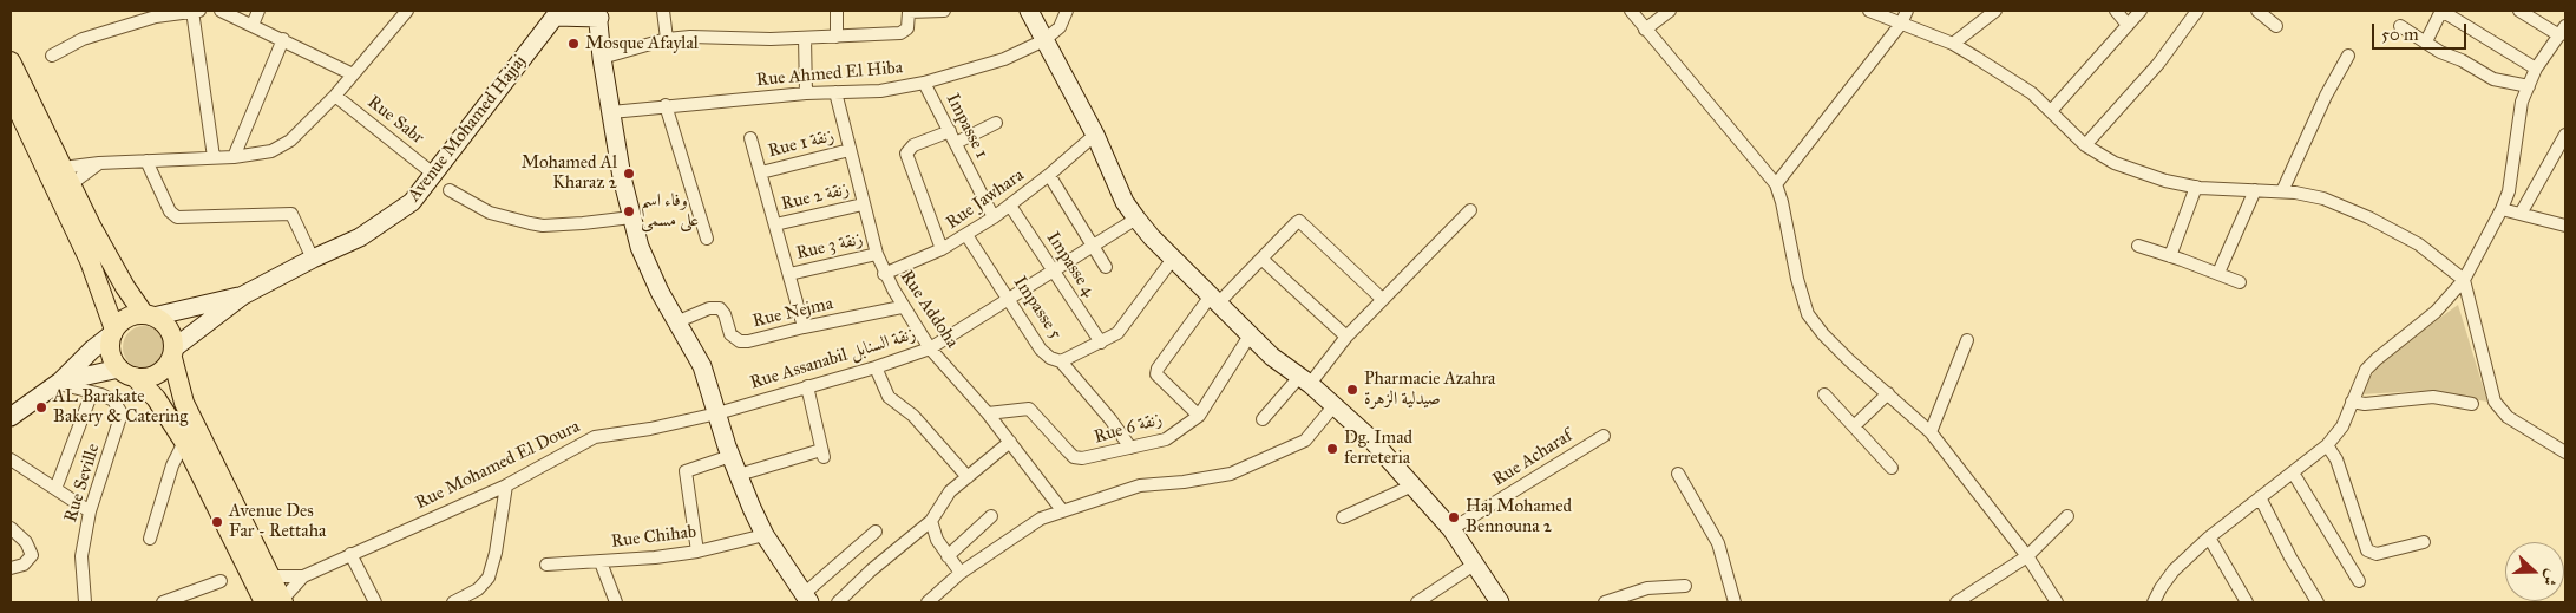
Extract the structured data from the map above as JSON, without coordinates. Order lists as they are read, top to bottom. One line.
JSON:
{"streets":{"street":["Rue Ahmed El Hiba","Rue Sabr","Impasse 1","Avenue Mohamed Hajjaj","Rue 1 زنقة","Rue 2 زنقة","Rue Jawhara","Rue 3 زنقة","Impasse 4","Impasse 5","Rue Addoha","Rue Nejma","Rue Assanabil زنقة السنابل","Rue 6 زنقة","Rue Acharaf","Rue Mohamed El Doura","Rue Seville","Rue Chihab"]},"crossings":[["Rue Ahmed El Hiba","Impasse 1"],["Rue Ahmed El Hiba","Rue Addoha"],["Rue Sabr","Avenue Mohamed Hajjaj"],["Impasse 1","Rue Jawhara"],["Rue 1 زنقة","Rue Addoha"],["Rue 2 زنقة","Rue Addoha"],["Rue Jawhara","Impasse 4"],["Rue Jawhara","Impasse 5"],["Rue Jawhara","Rue Addoha"],["Rue 3 زنقة","Rue Addoha"],["Impasse 4","Rue Assanabil زنقة السنابل"],["Impasse 5","Rue Assanabil زنقة السنابل"],["Impasse 5","Rue 6 زنقة"],["Rue Addoha","Rue Nejma"],["Rue Addoha","Rue Assanabil زنقة السنابل"],["Rue Addoha","Rue 6 زنقة"],["Rue Assanabil زنقة السنابل","Rue Mohamed El Doura"]],"places":["Mosque Afaylal","Mohamed Al Kharaz 2","وفاء اسم على مسمى","Pharmacie Azahra صيدلية الزهرة","AL Barakate Bakery & Catering","Dg. Imad ferreteria","Haj Mohamed Bennouna 2","Avenue Des Far - Rettaha"],"scale_bar":"50 m","north":"right"}
